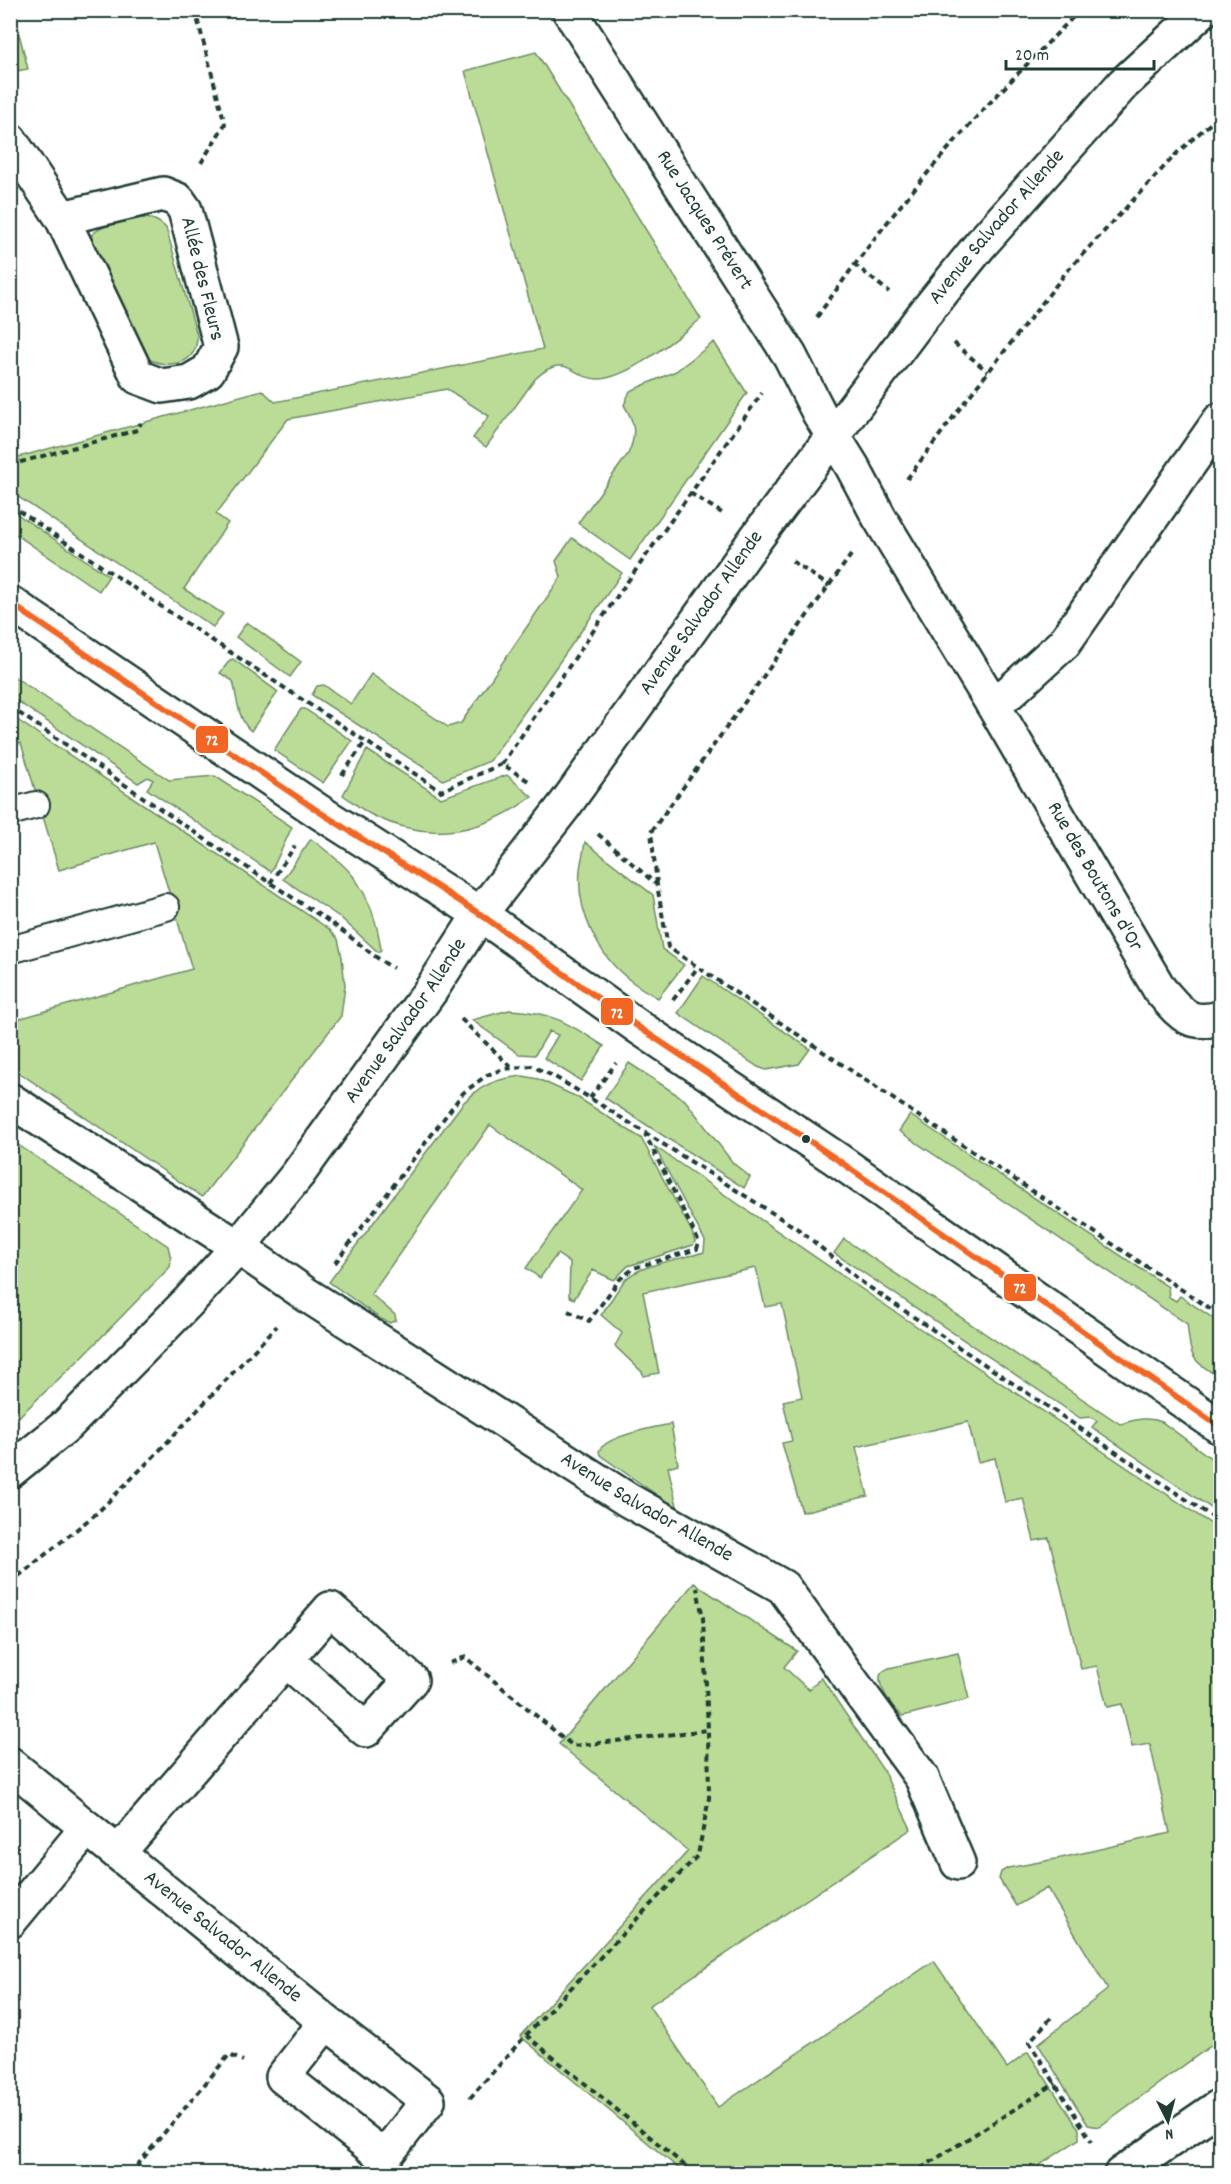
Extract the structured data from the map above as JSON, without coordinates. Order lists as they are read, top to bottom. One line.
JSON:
{"streets":{"street":["Rue Jacques Prévert","Avenue Salvador Allende","Allée des Fleurs","Rue des Boutons d'Or"]},"crossings":[["Rue Jacques Prévert","Avenue Salvador Allende"],["Rue Jacques Prévert","Rue des Boutons d'Or"],["Avenue Salvador Allende","Rue des Boutons d'Or"]],"lines":["transit line 72"],"scale_bar":"20 m","north":"bottom"}
